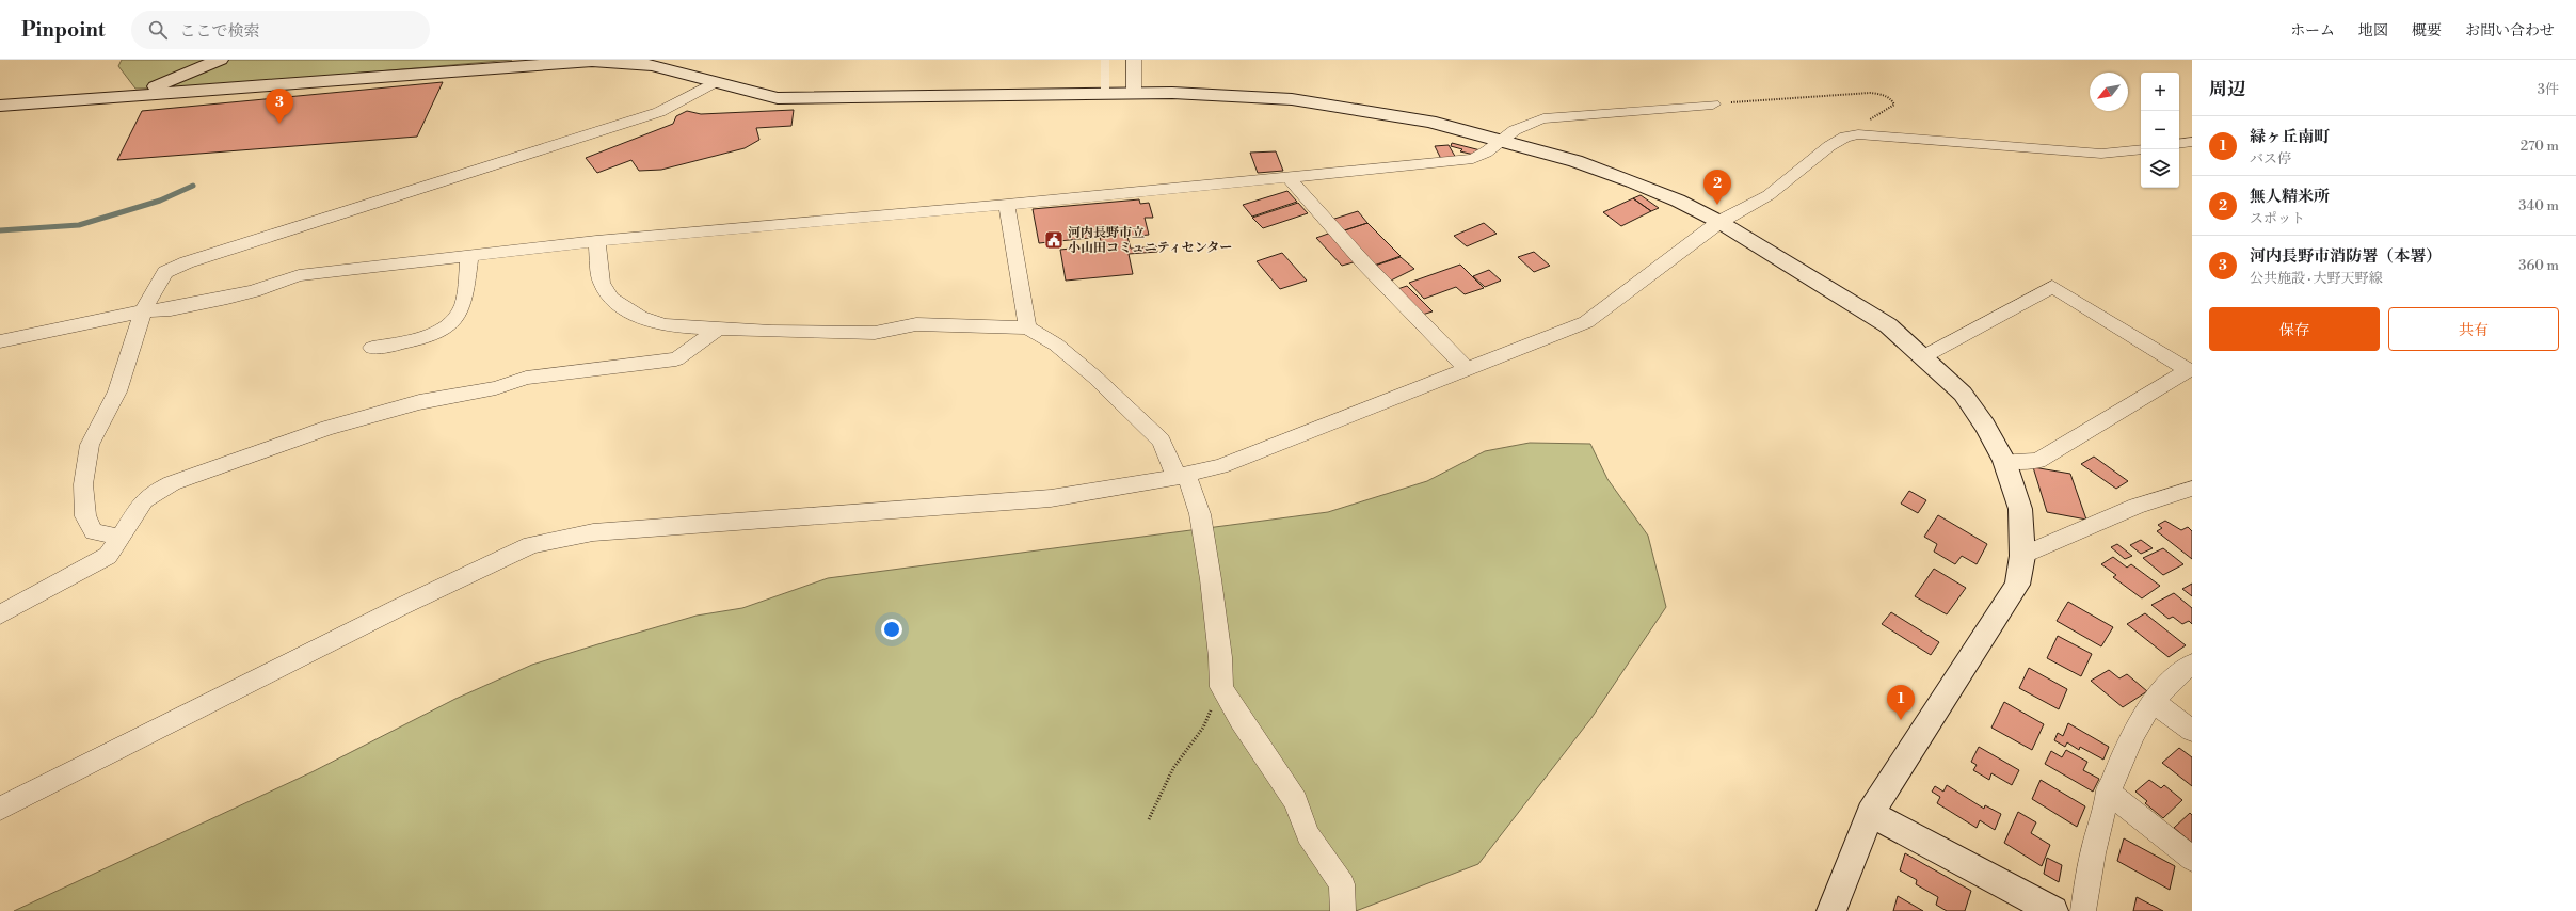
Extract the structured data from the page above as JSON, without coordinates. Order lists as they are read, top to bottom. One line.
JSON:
{"places":{"public building":["河内長野市立 小山田コミュニティセンター"]},"north":"bottom left","page":{"header":"Pinpoint","search":"ここで検索","nav":["ホーム","地図","概要","お問い合わせ"],"heading":["周辺","3件"],"map_buttons":["+","−"],"pins":["3","2","1"],"list":[{"mark":"1","name":"緑ヶ丘南町","note":"バス停","value":"270 m"},{"mark":"2","name":"無人精米所","note":"スポット","value":"340 m"},{"mark":"3","name":"河内長野市消防署（本署）","note":"公共施設 · 大野天野線","value":"360 m"}],"buttons":["保存","共有"]}}
